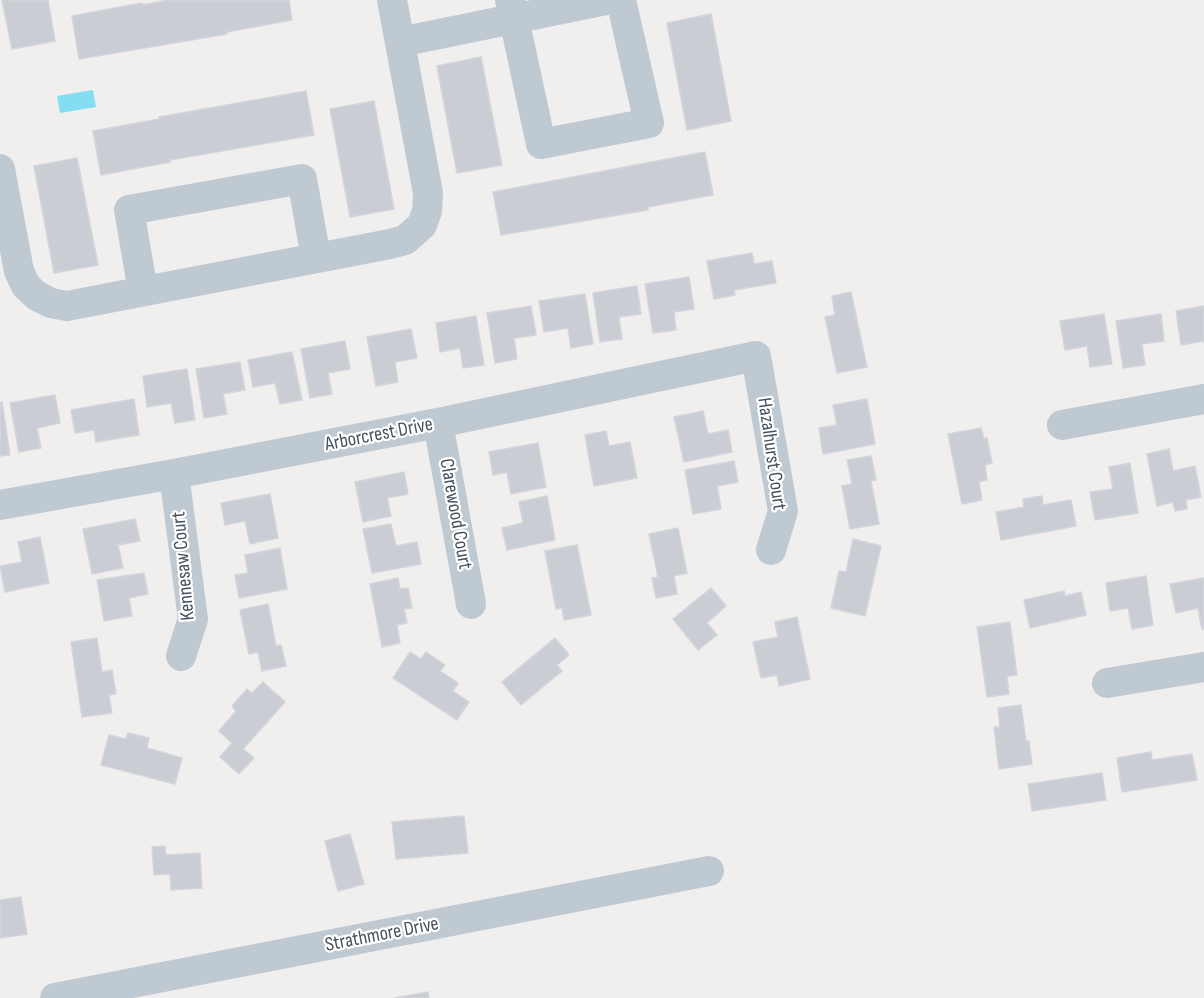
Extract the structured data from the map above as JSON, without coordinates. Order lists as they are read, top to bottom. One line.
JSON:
{"streets":{"street":["Arborcrest Drive","Hazalhurst Court","Clarewood Court","Kennesaw Court","Strathmore Drive"]},"crossings":[["Arborcrest Drive","Hazalhurst Court"],["Arborcrest Drive","Clarewood Court"],["Arborcrest Drive","Kennesaw Court"]]}
